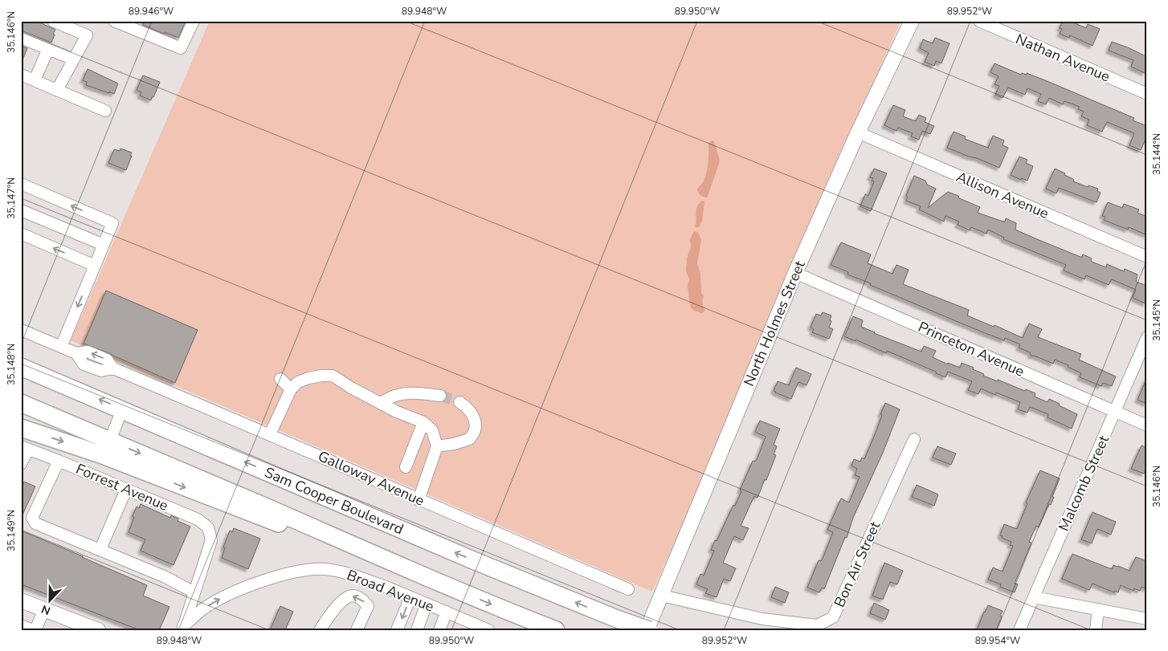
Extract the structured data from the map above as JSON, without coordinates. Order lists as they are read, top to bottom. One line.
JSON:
{"streets":{"highway":["Sam Cooper Boulevard"],"main road":["North Holmes Street"],"street":["Nathan Avenue","Allison Avenue","Princeton Avenue","Galloway Avenue","Malcomb Street","Forrest Avenue","Bon Air Street","Broad Avenue"]},"crossings":[["Allison Avenue","North Holmes Street"],["North Holmes Street","Princeton Avenue"],["North Holmes Street","Sam Cooper Boulevard"],["North Holmes Street","Bon Air Street"],["Princeton Avenue","Malcomb Street"]],"one_way":["Broad Avenue"],"north":"bottom","coordinates":["89.946°W","89.948°W","89.950°W","89.952°W","35.146°N","35.144°N","35.147°N","35.145°N","35.148°N","35.149°N","89.954°W"]}
